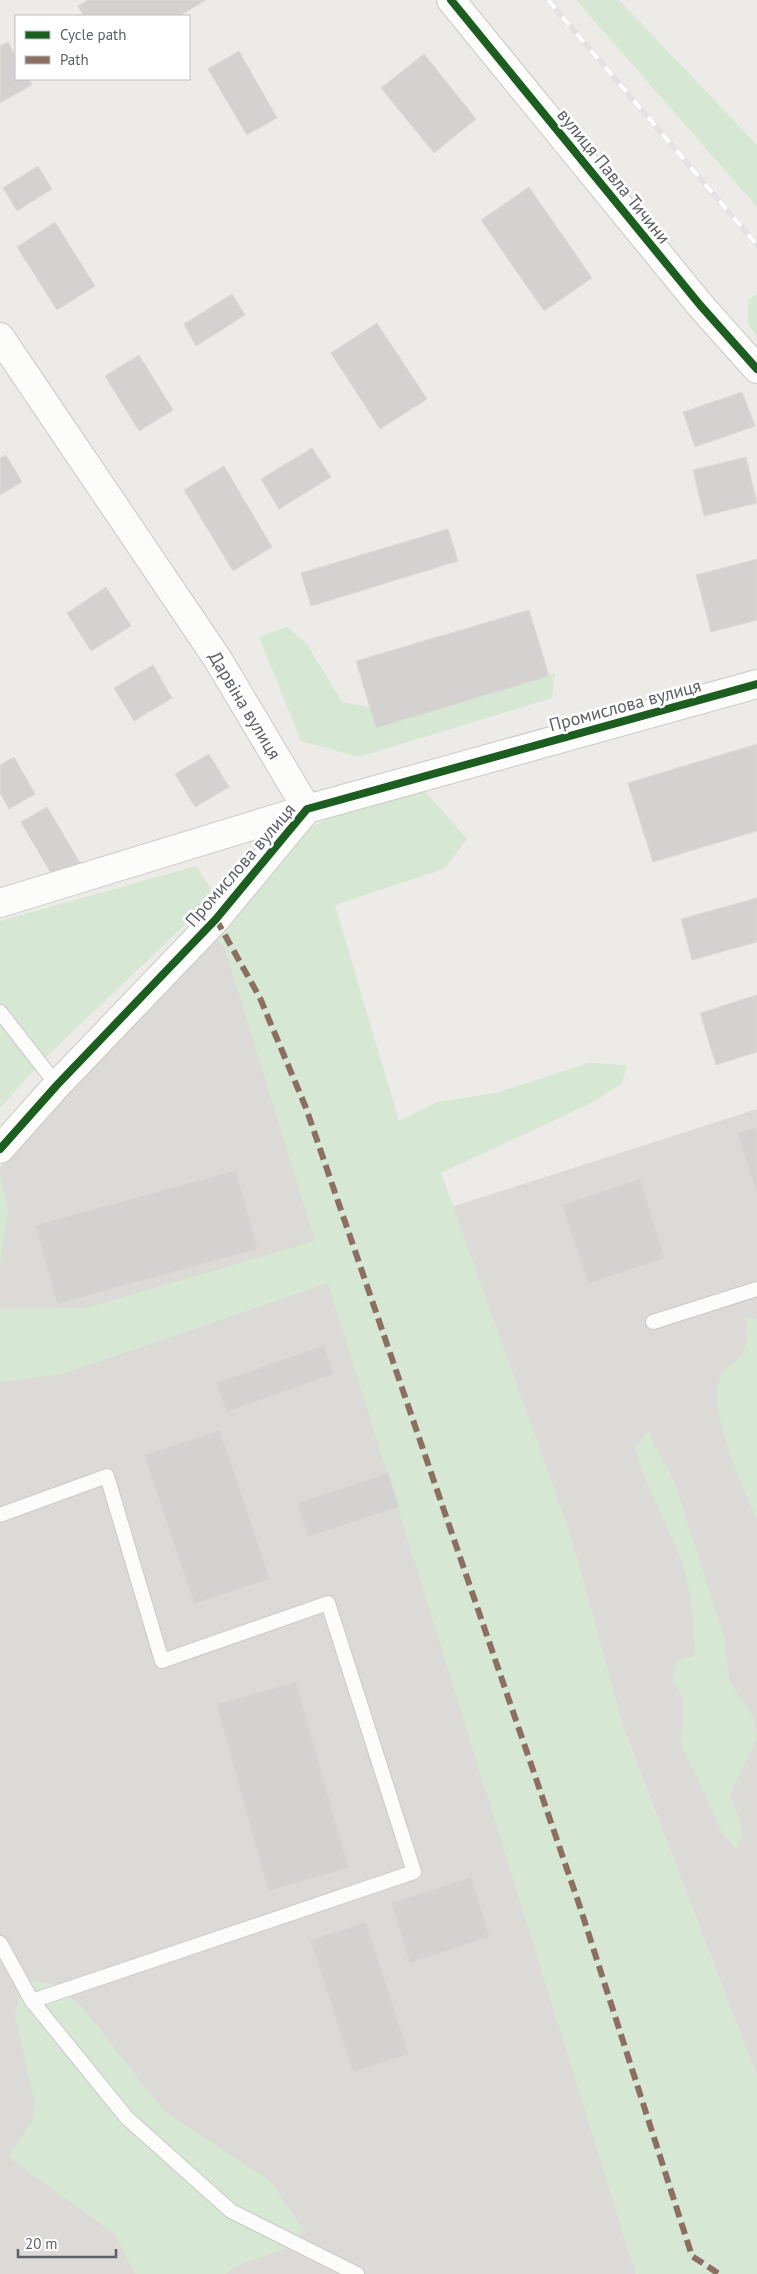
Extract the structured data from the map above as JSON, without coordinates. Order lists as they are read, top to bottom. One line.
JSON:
{"streets":{"street":["вулиця Павла Тичини","Дарвіна вулиця","Промислова вулиця"]},"crossings":[["Дарвіна вулиця","Промислова вулиця"]],"legend":["Cycle path","Path"],"scale_bar":"20 m"}
